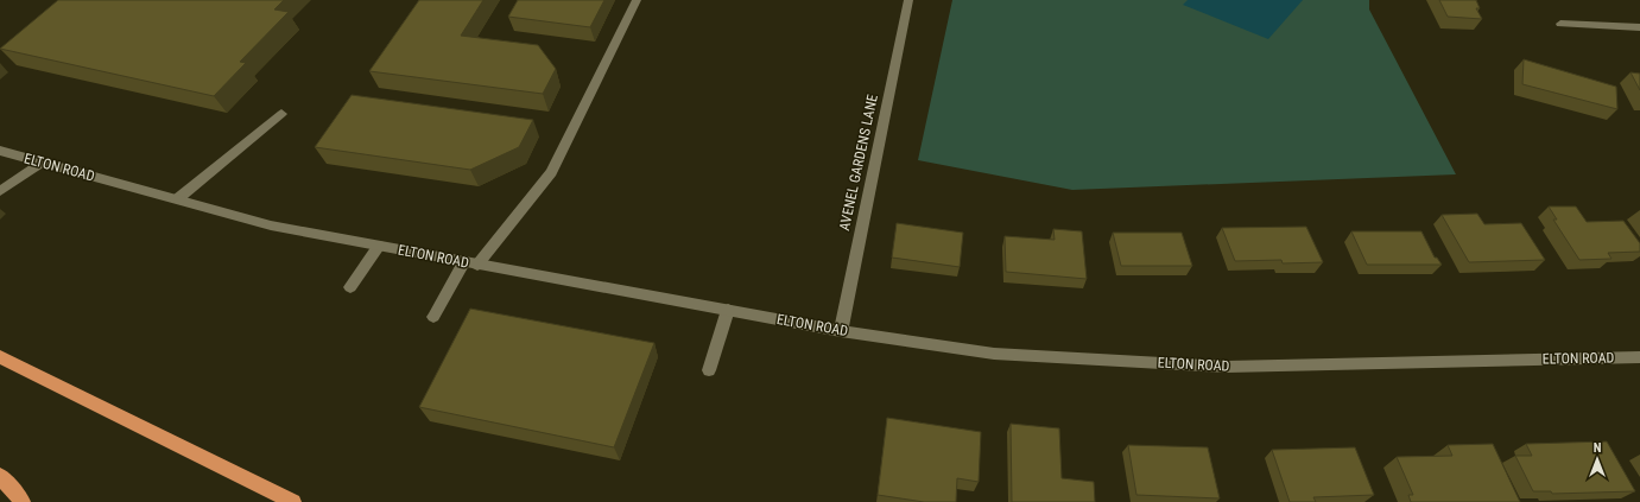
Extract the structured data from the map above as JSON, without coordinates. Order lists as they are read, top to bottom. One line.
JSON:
{"streets":{"street":["AVENEL GARDENS LANE","ELTON ROAD"]},"crossings":[["AVENEL GARDENS LANE","ELTON ROAD"]],"north":"top"}
